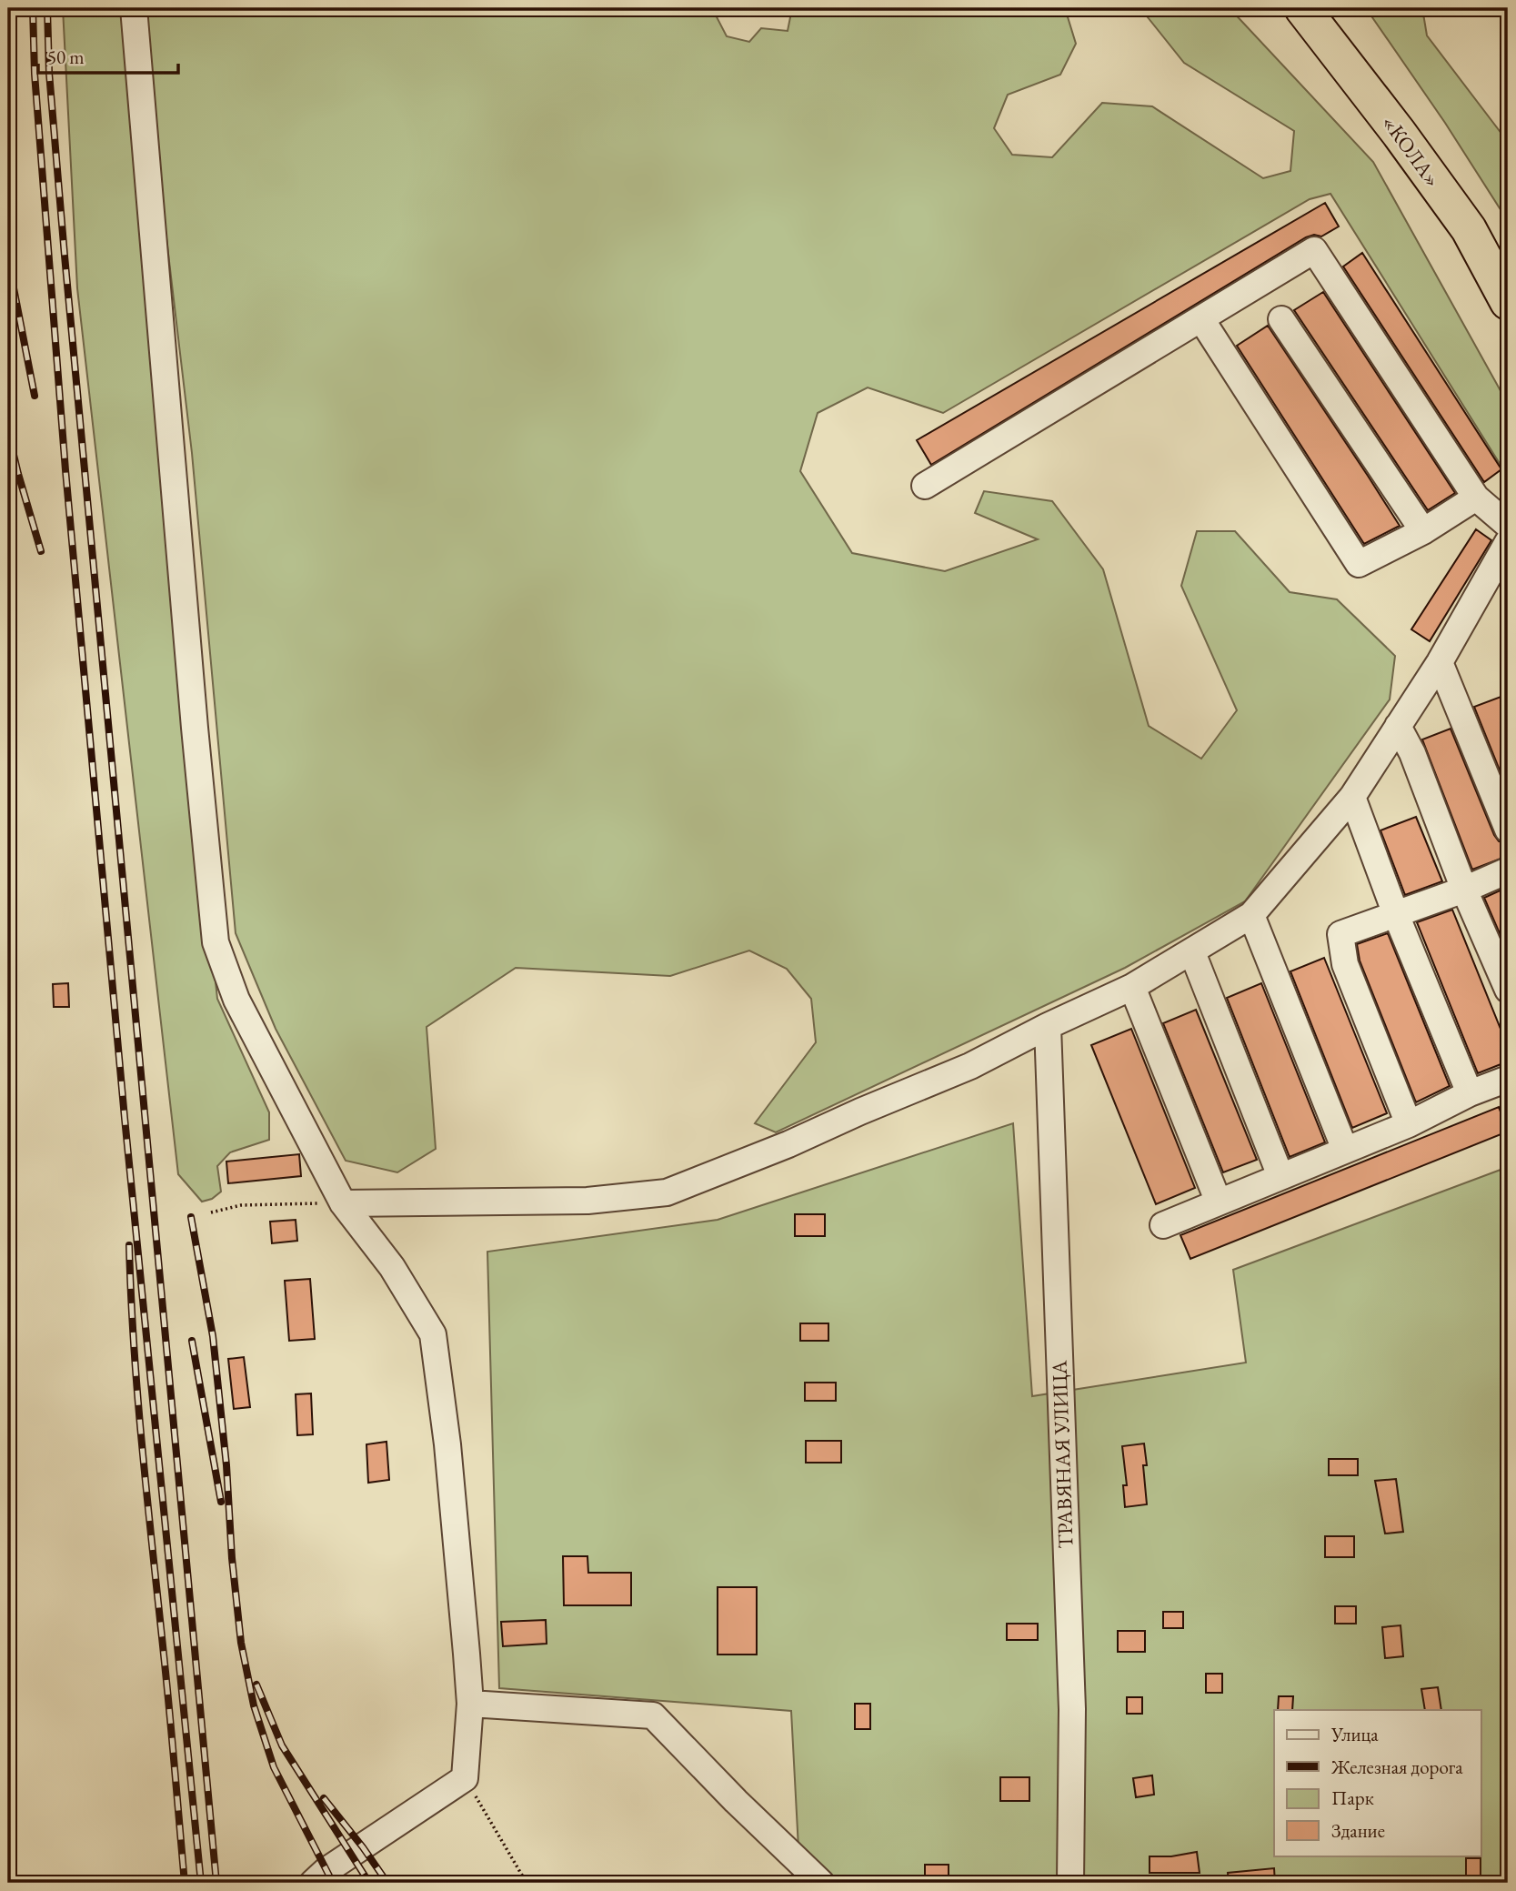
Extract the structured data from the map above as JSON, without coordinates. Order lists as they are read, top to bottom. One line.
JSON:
{"streets":{"highway":["«КОЛА»"],"street":["ТРАВЯНАЯ УЛИЦА"]},"legend":["Улица","Железная дорога","Парк","Здание"],"scale_bar":"50 m"}
